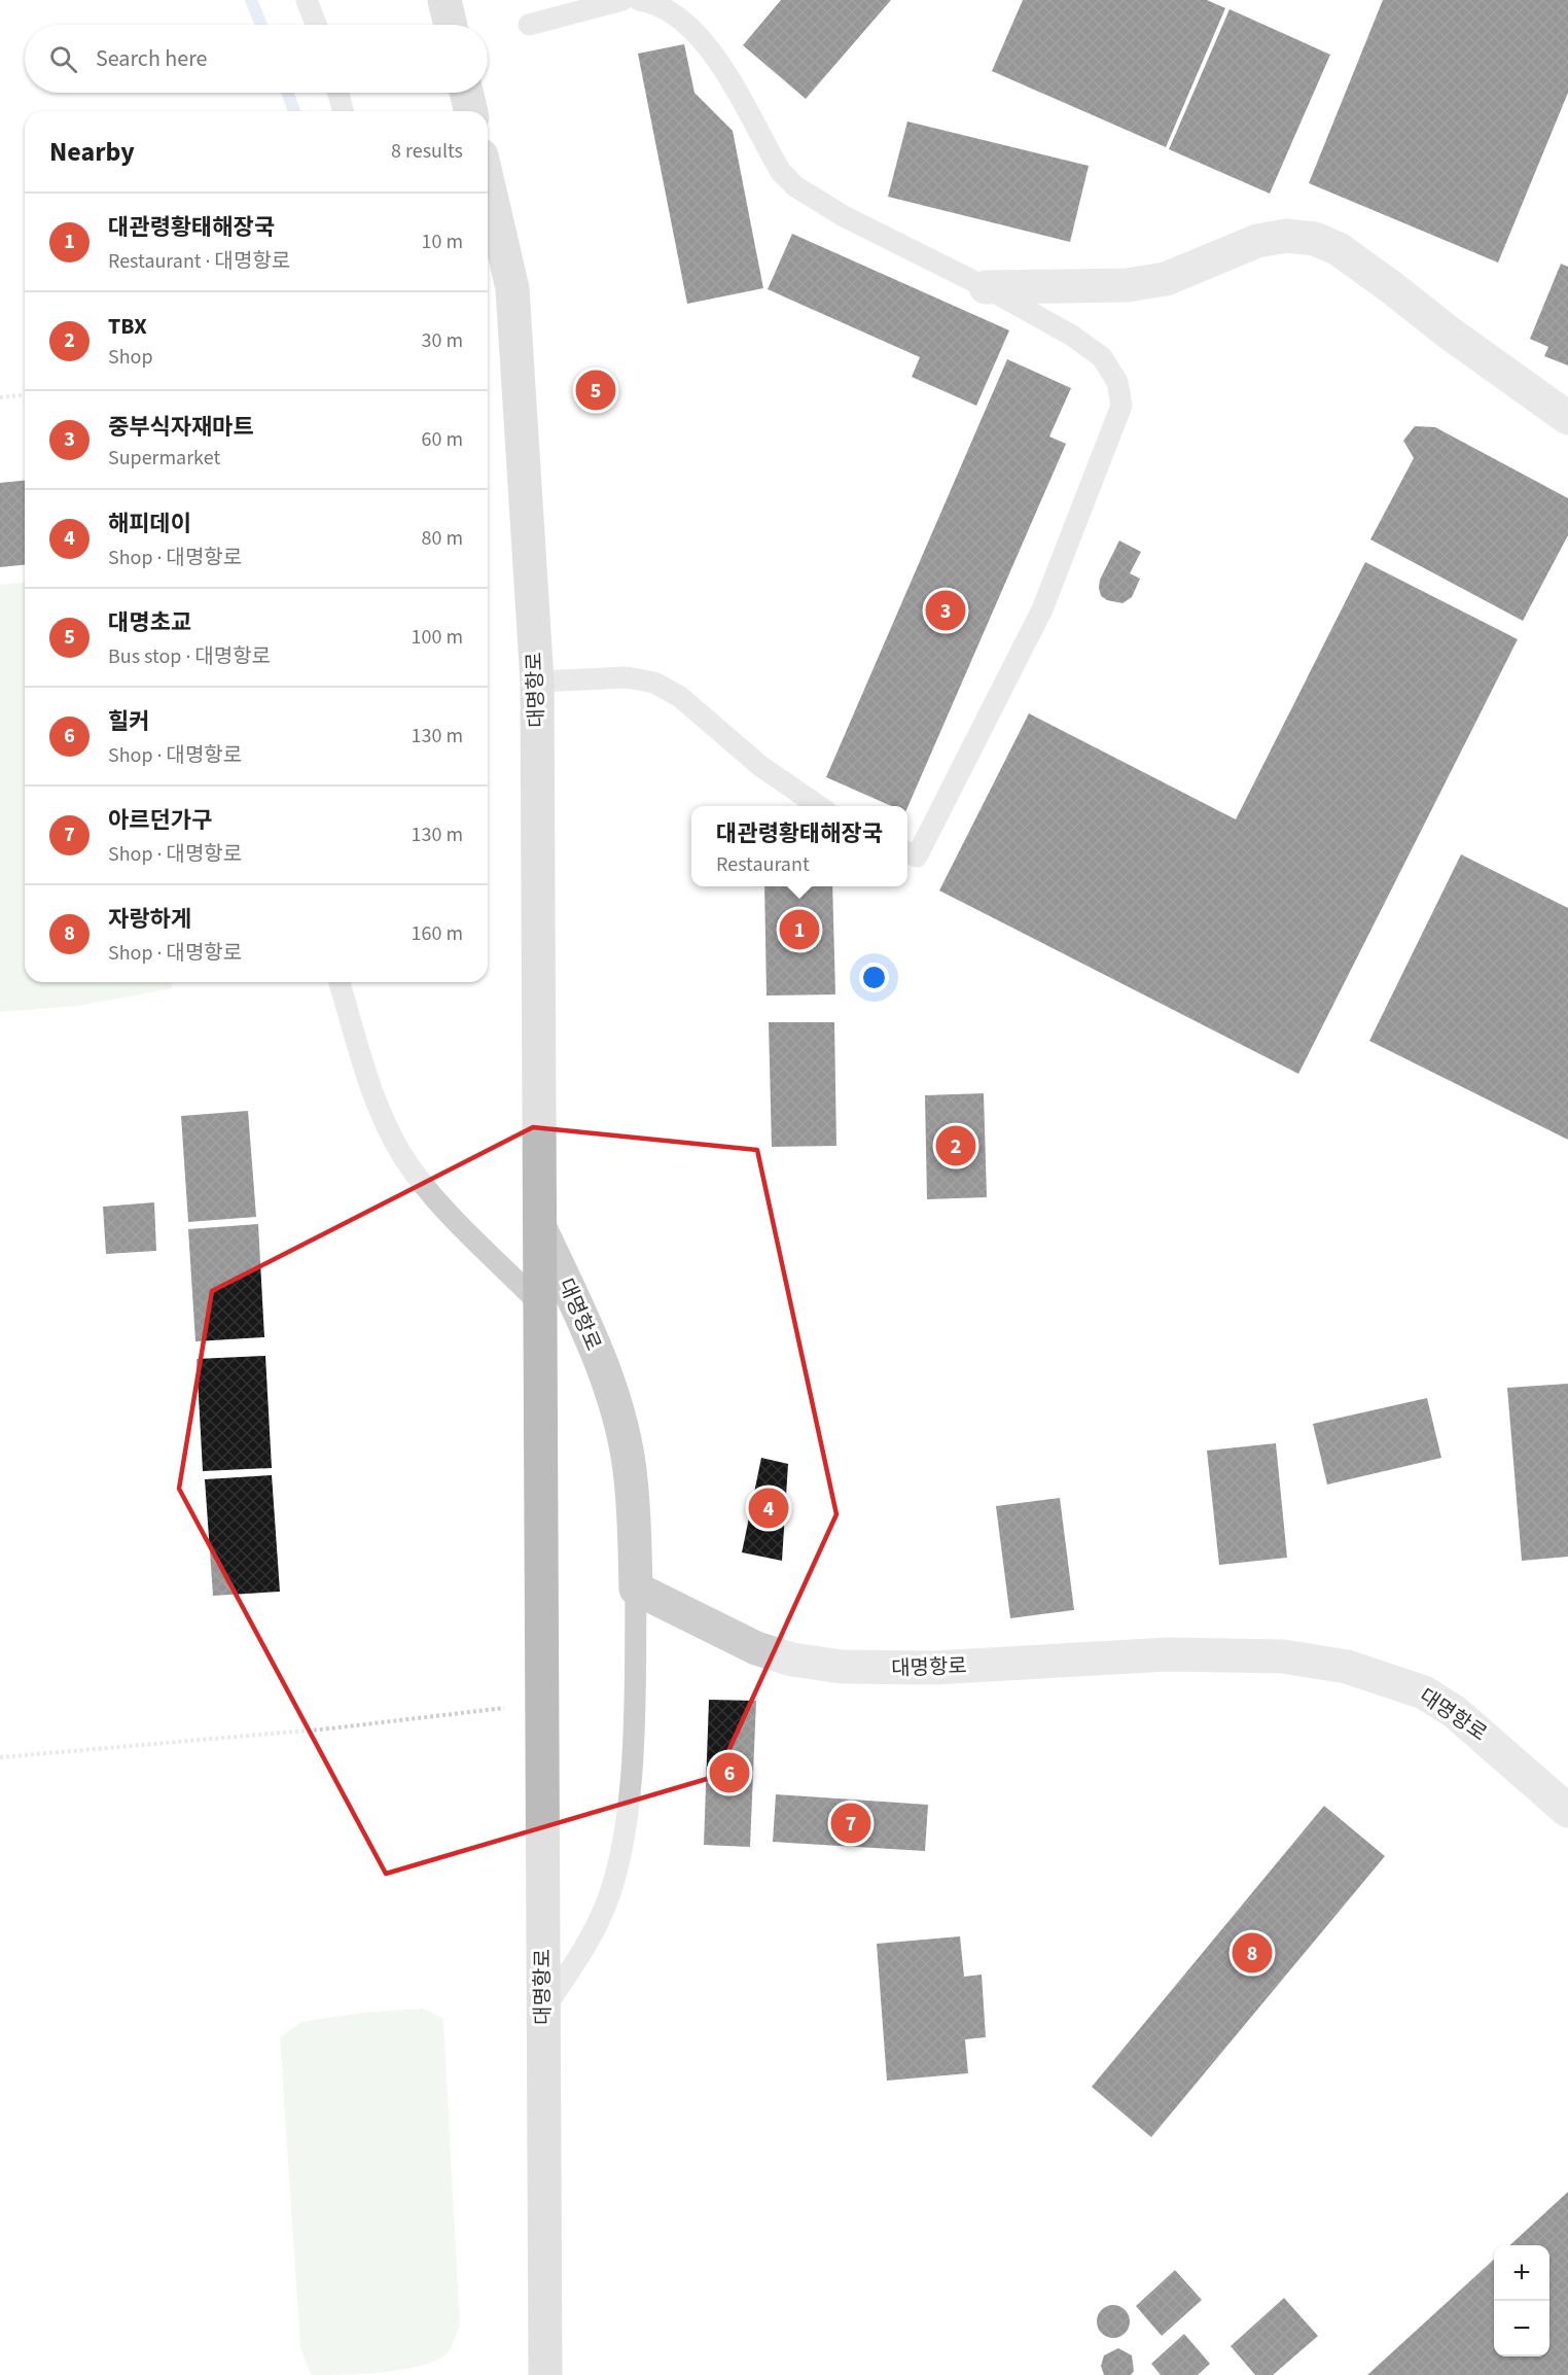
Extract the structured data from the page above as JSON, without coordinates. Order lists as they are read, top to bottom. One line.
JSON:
{"streets":{"main road":["대명항로"]},"page":{"search":"Search here","heading":["Nearby","8 results"],"list":[{"mark":"1","name":"대관령황태해장국","note":"Restaurant · 대명항로","value":"10 m"},{"mark":"2","name":"TBX","note":"Shop","value":"30 m"},{"mark":"3","name":"중부식자재마트","note":"Supermarket","value":"60 m"},{"mark":"4","name":"해피데이","note":"Shop · 대명항로","value":"80 m"},{"mark":"5","name":"대명초교","note":"Bus stop · 대명항로","value":"100 m"},{"mark":"6","name":"힐커","note":"Shop · 대명항로","value":"130 m"},{"mark":"7","name":"아르던가구","note":"Shop · 대명항로","value":"130 m"},{"mark":"8","name":"자랑하게","note":"Shop · 대명항로","value":"160 m"}],"pins":["5","3","1","2","4","6","7","8"],"popup":["대관령황태해장국","Restaurant"],"map_buttons":["+","−"]}}
